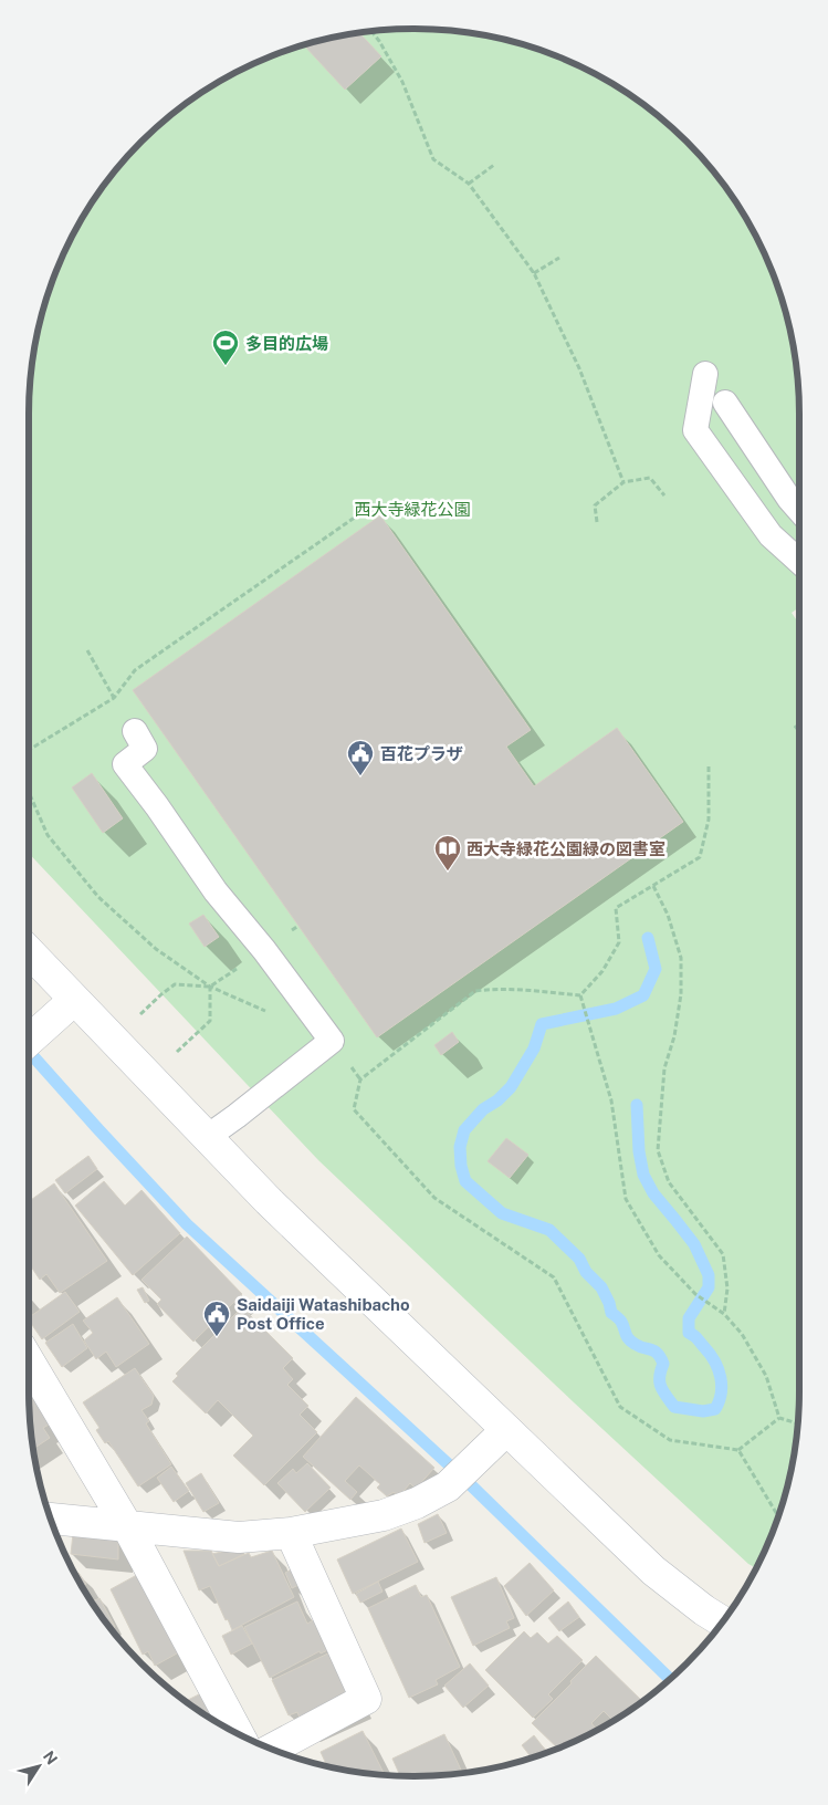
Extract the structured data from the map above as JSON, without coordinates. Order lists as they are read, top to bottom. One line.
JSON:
{"parks":["西大寺緑花公園"],"places":{"sports":["多目的広場"],"public building":["百花プラザ","Saidaiji Watashibacho Post Office"],"library":["西大寺緑花公園緑の図書室"]},"north":"top right"}
